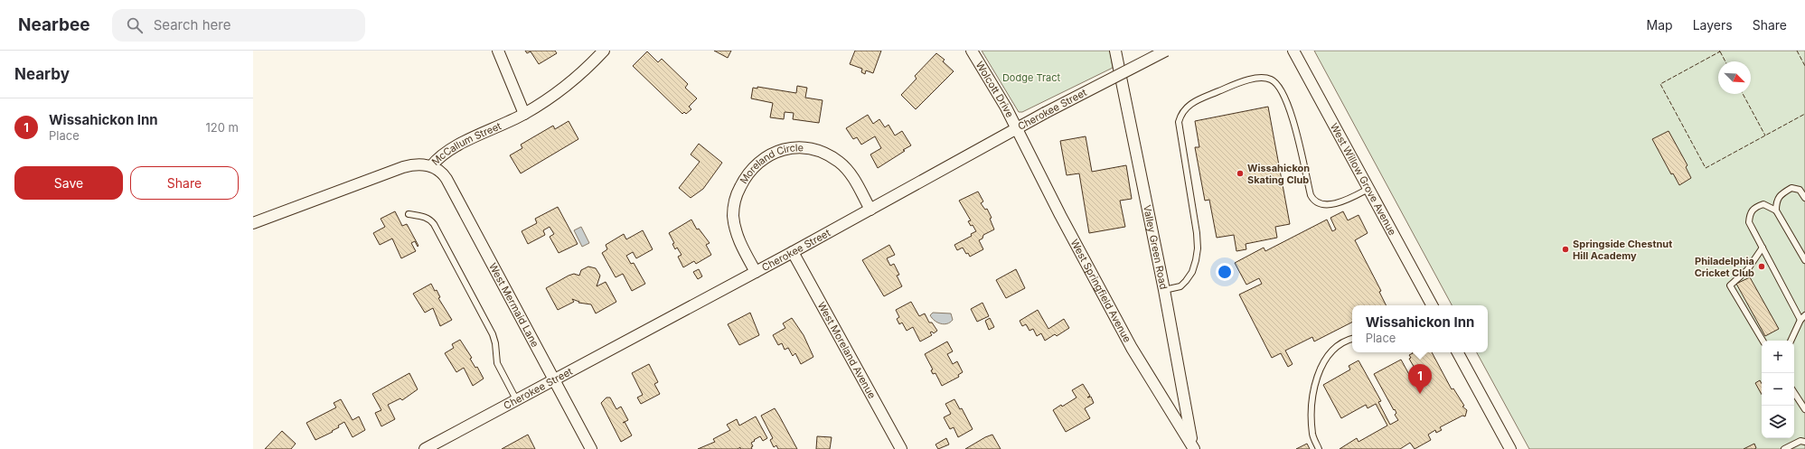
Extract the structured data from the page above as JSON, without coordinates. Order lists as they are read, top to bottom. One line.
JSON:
{"streets":{"street":["Wolcott Drive","Cherokee Street","McCallum Street","Moreland Circle","West Willow Grove Avenue","Valley Green Road","West Springfield Avenue","West Mermaid Lane","West Moreland Avenue"]},"crossings":[["Wolcott Drive","Cherokee Street"],["Wolcott Drive","West Springfield Avenue"],["Cherokee Street","Moreland Circle"],["Cherokee Street","West Springfield Avenue"],["Cherokee Street","West Mermaid Lane"],["Cherokee Street","West Moreland Avenue"],["McCallum Street","West Mermaid Lane"],["Valley Green Road","West Springfield Avenue"]],"parks":["Dodge Tract"],"places":["Wissahickon Skating Club","Springside Chestnut Hill Academy","Philadelphia Cricket Club"],"north":"bottom right","page":{"header":"Nearbee","search":"Search here","nav":["Map","Layers","Share"],"heading":"Nearby","list":[{"mark":"1","name":"Wissahickon Inn","note":"Place","value":"120 m"}],"buttons":["Save","Share"],"popup":["Wissahickon Inn","Place"],"map_buttons":["+","−"],"pins":"1"}}
